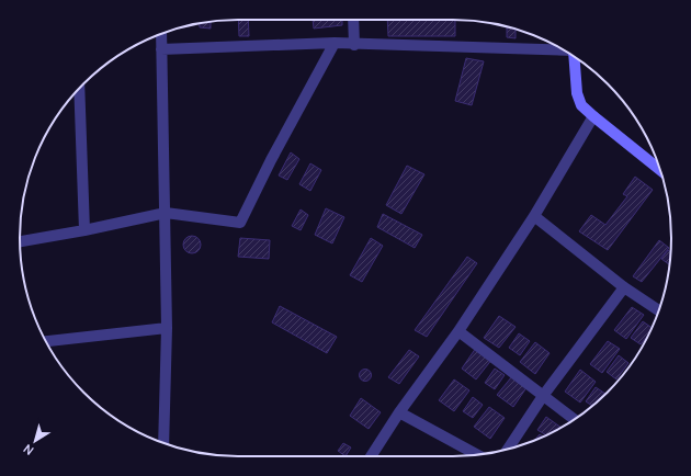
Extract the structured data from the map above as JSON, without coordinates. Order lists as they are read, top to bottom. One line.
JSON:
{"north":"bottom left"}
